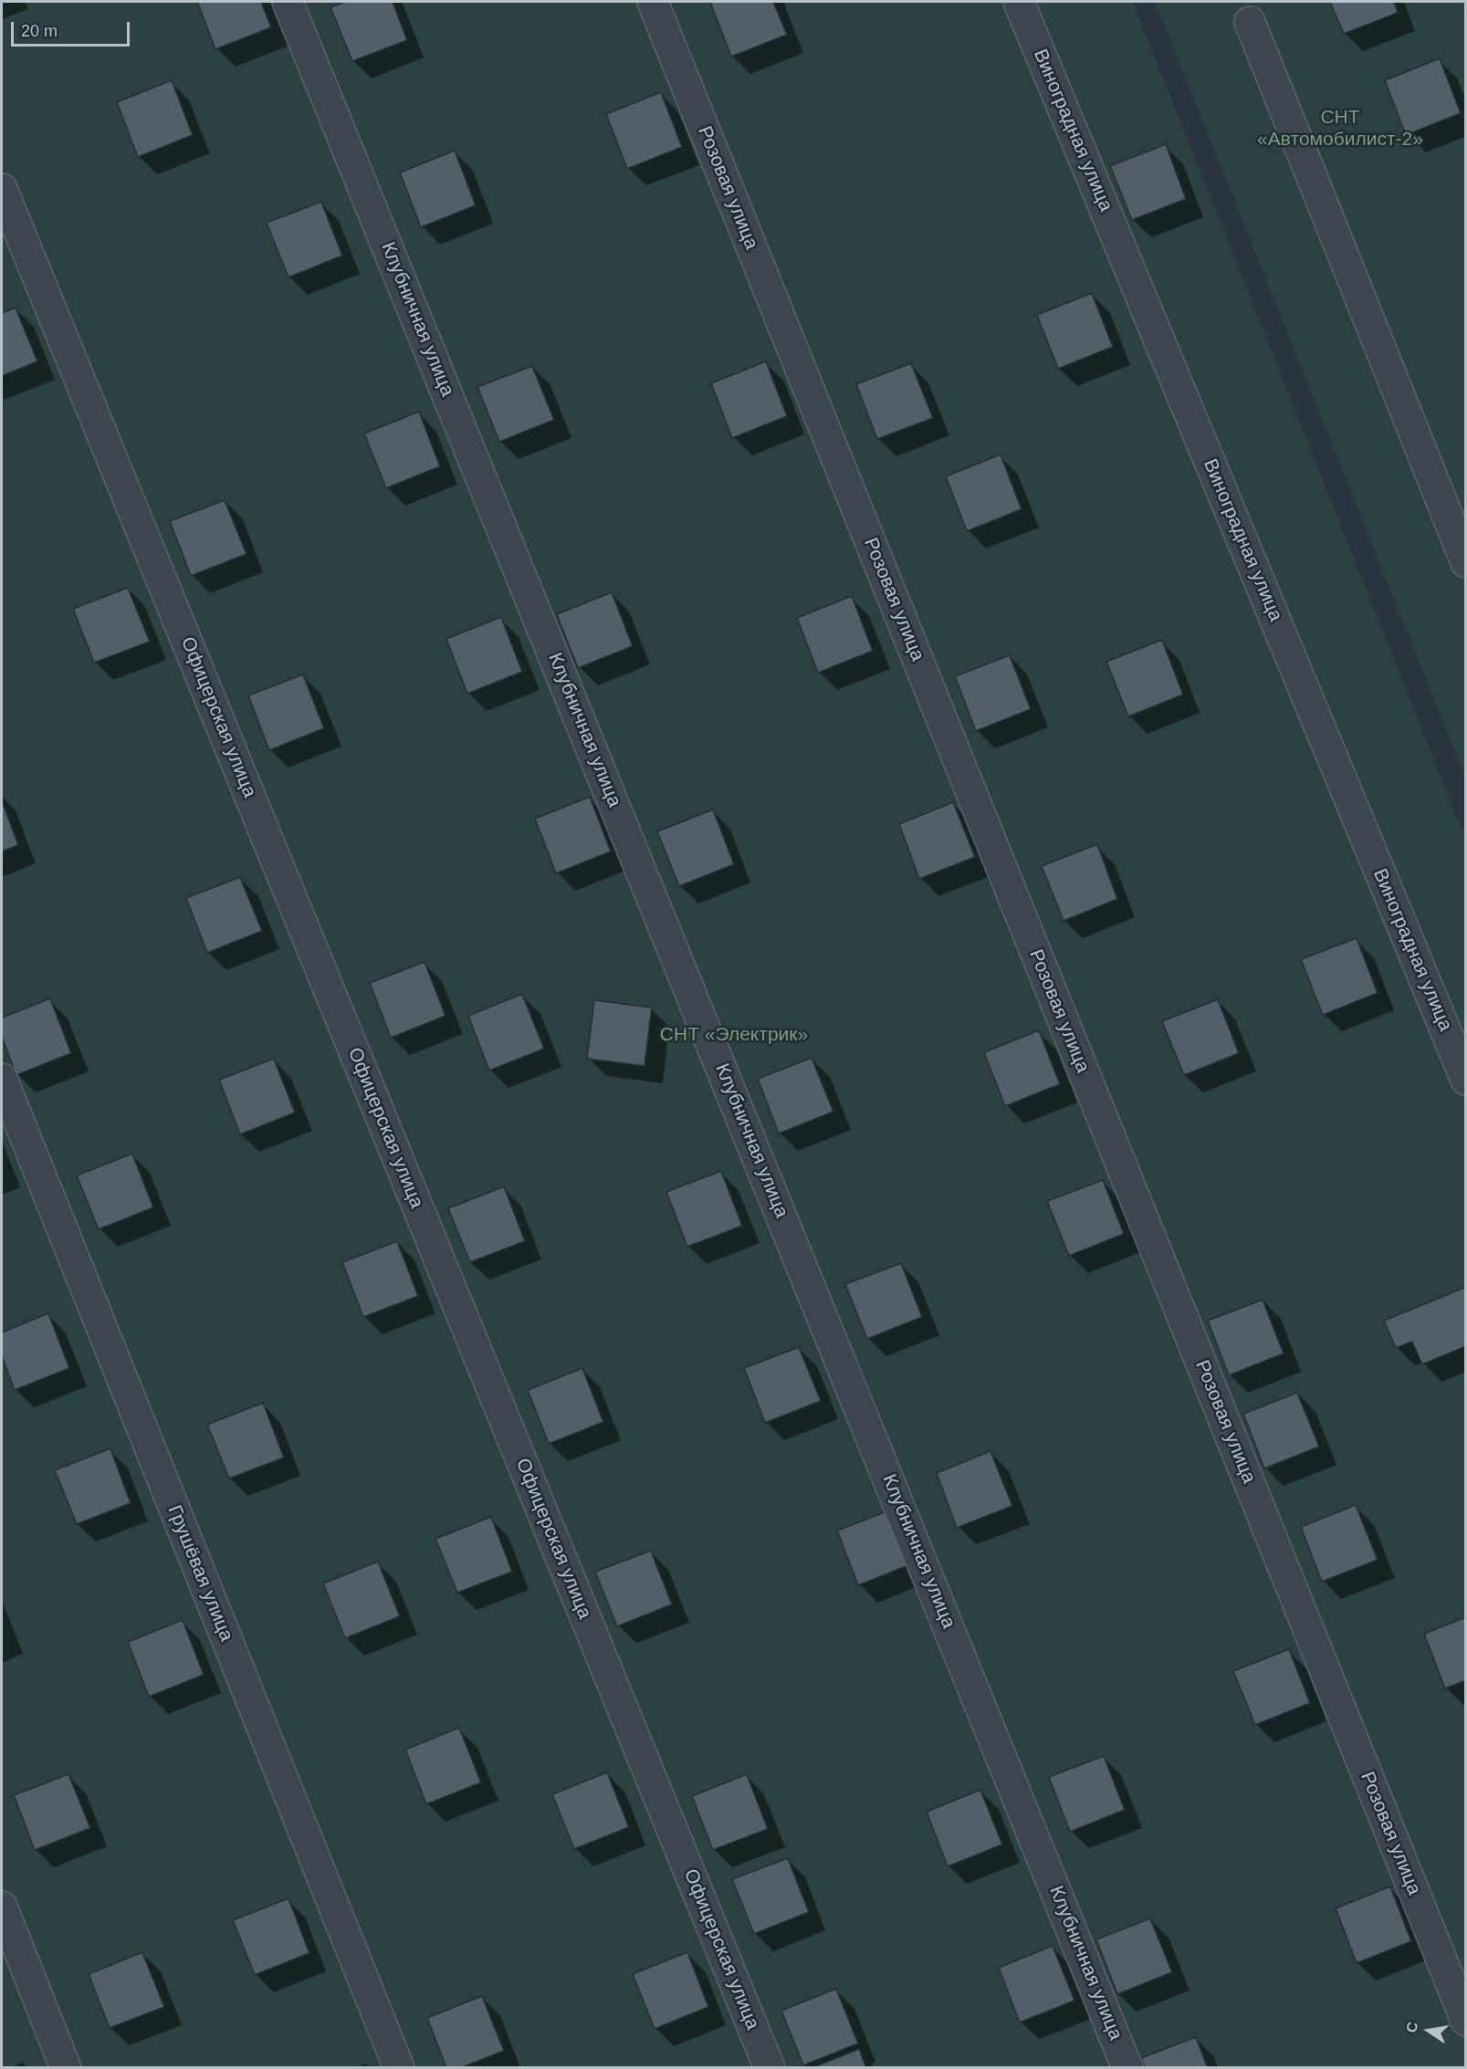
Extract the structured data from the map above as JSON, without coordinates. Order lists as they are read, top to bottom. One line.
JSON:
{"streets":{"street":["Виноградная улица","Розовая улица","Клубничная улица","Офицерская улица","Грушёвая улица"]},"parks":["СНТ «Автомобилист-2»","СНТ «Электрик»"],"scale_bar":"20 m","north":"left"}
